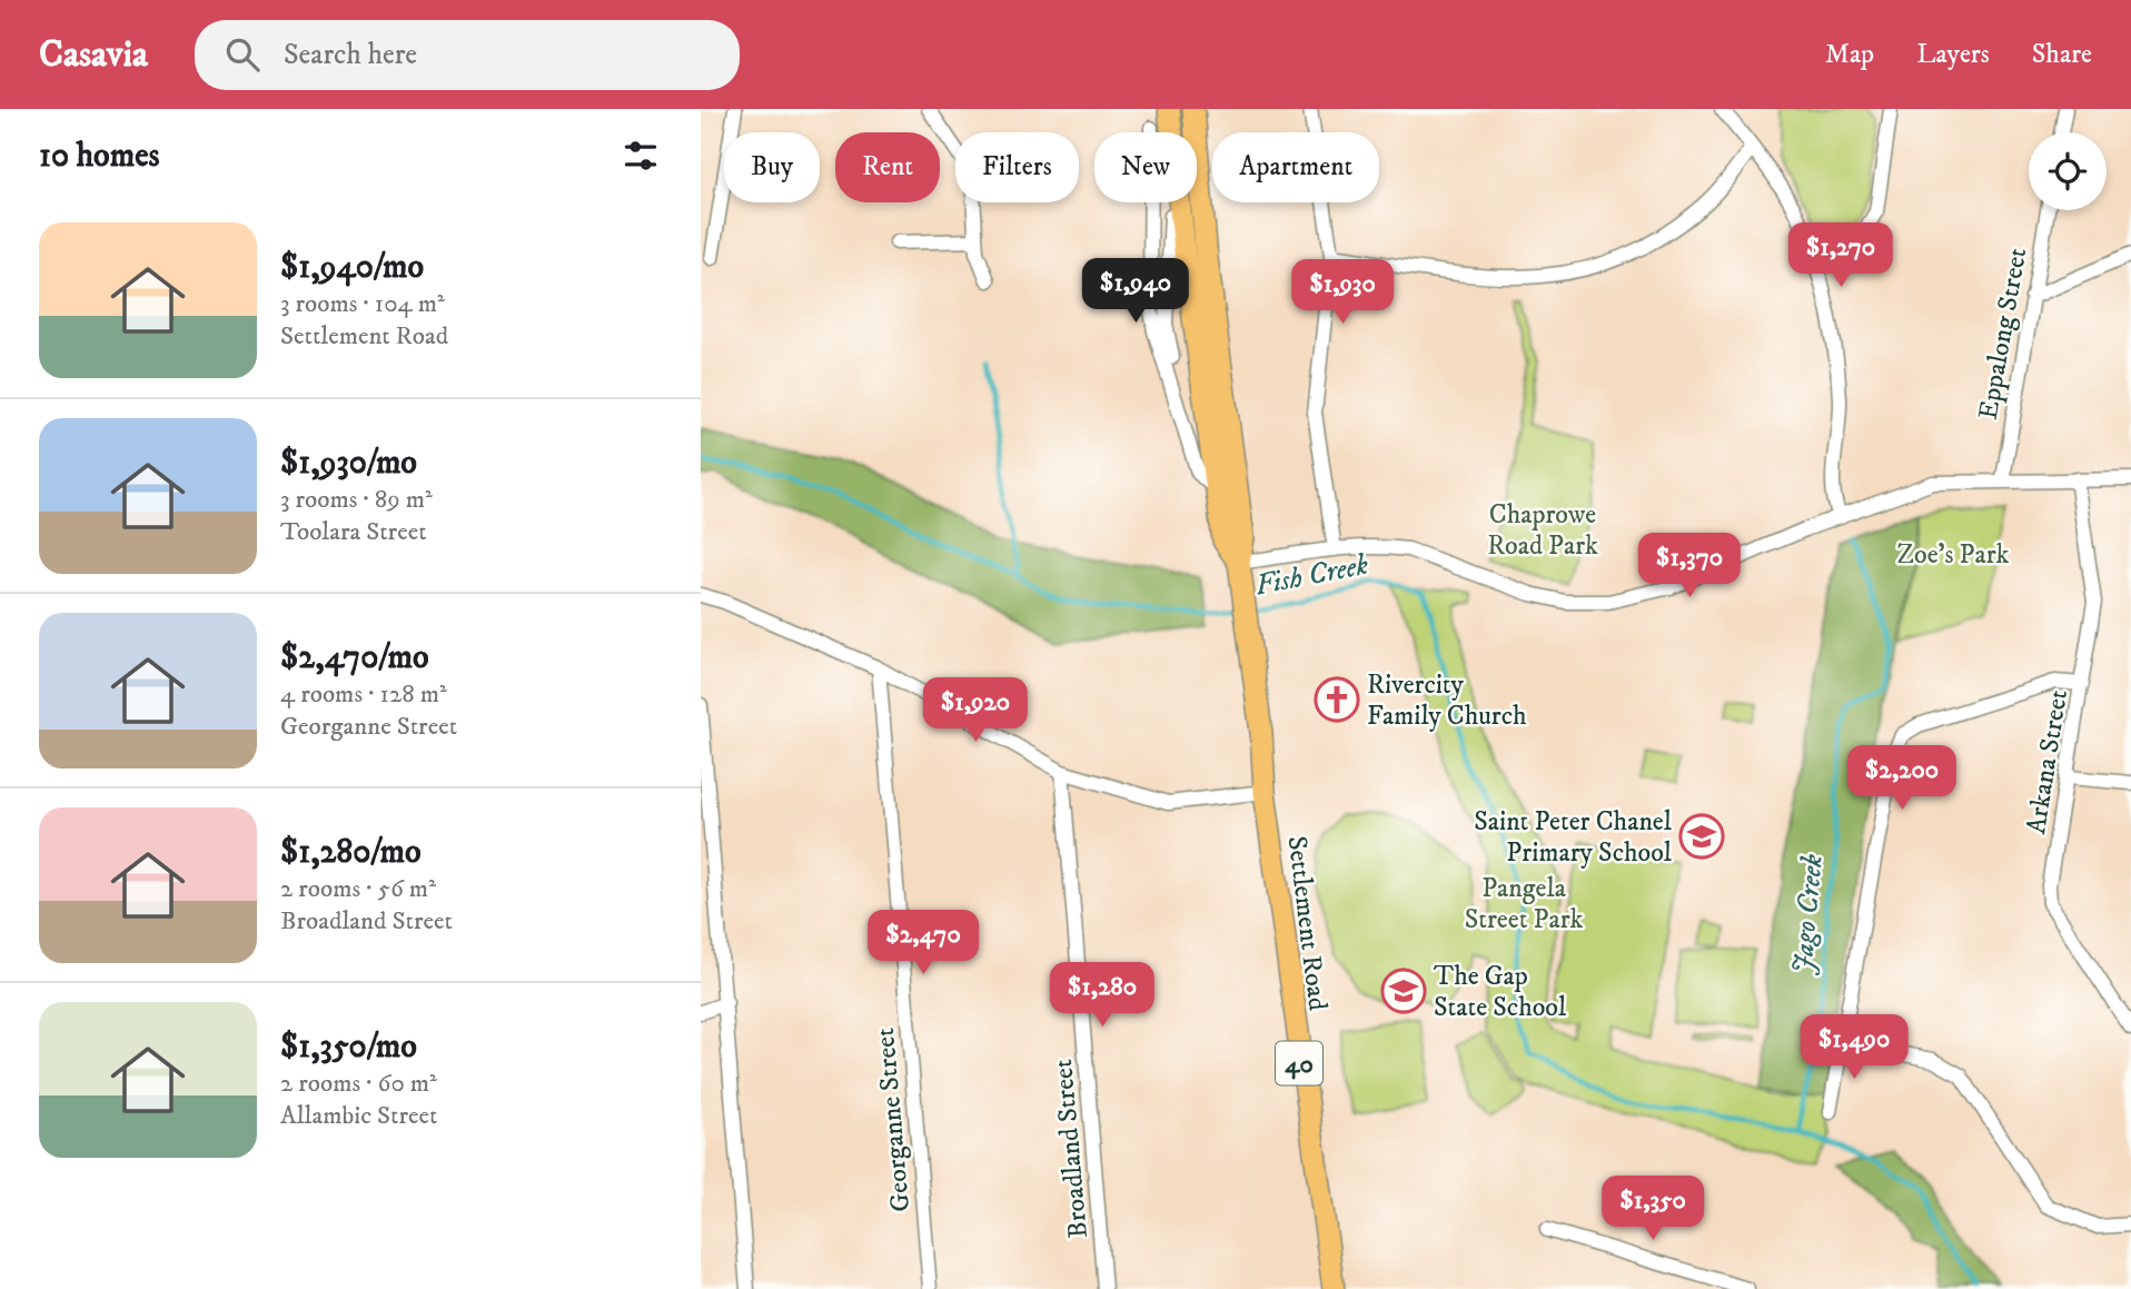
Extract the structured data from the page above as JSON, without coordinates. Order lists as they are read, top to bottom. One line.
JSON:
{"streets":{"main road":["Settlement Road","40"],"street":["Eppalong Street","Arkana Street","Georganne Street","Broadland Street"]},"water":["Fish Creek","Jago Creek"],"parks":["Chaprowe Road Park","Zoe's Park","Pangela Street Park"],"places":{"church":["Rivercity Family Church"],"school or university":["Saint Peter Chanel Primary School","The Gap State School"]},"page":{"header":"Casavia","search":"Search here","nav":["Map","Layers","Share"],"heading":"10 homes","chip":["Buy","Rent","Filters","New","Apartment"],"list":[{"name":"$1,940/mo","note":"3 rooms · 104 m² · Settlement Road"},{"name":"$1,930/mo","note":"3 rooms · 89 m² · Toolara Street"},{"name":"$2,470/mo","note":"4 rooms · 128 m² · Georganne Street"},{"name":"$1,280/mo","note":"2 rooms · 56 m² · Broadland Street"},{"name":"$1,350/mo","note":"2 rooms · 60 m² · Allambic Street"}],"price":["$1,270","$1,940","$1,930","$1,370","$1,920","$2,200","$2,470","$1,280","$1,490","$1,350"]}}
